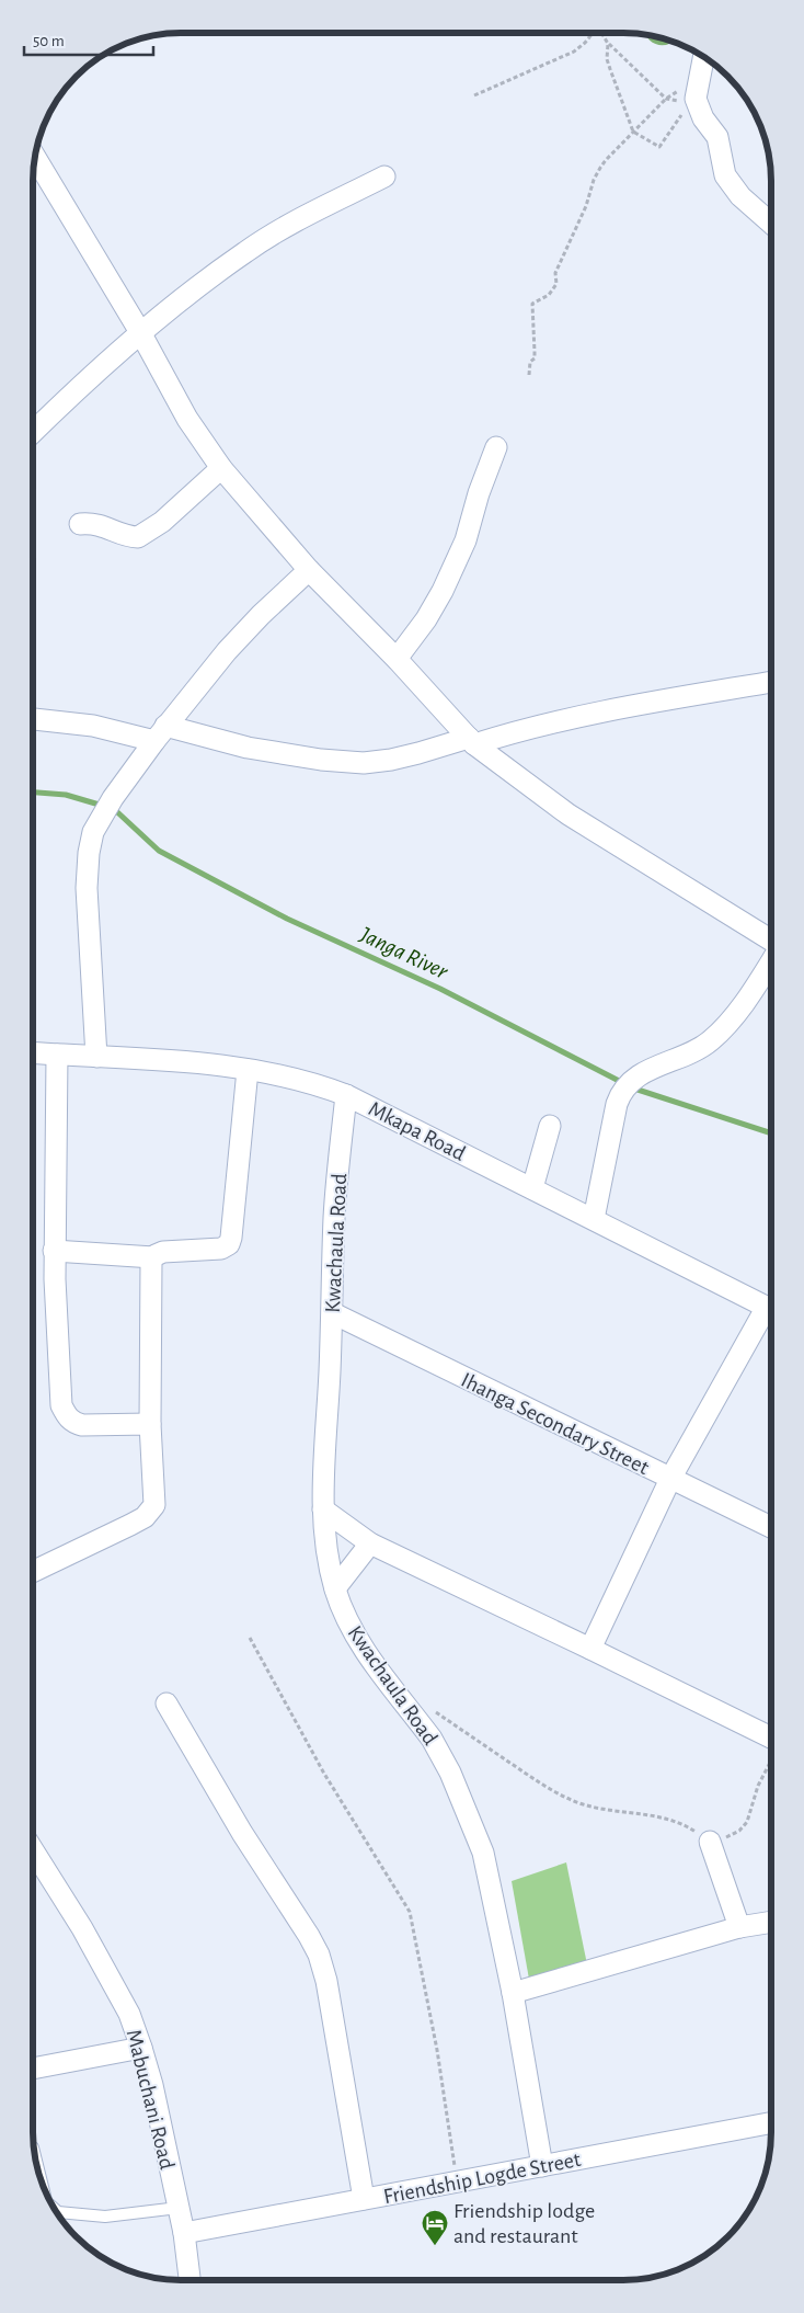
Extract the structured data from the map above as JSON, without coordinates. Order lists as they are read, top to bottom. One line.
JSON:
{"streets":{"street":["Mkapa Road","Kwachaula Road","Ihanga Secondary Street","Mabuchani Road","Friendship Logde Street"]},"crossings":[["Mkapa Road","Kwachaula Road"],["Kwachaula Road","Ihanga Secondary Street"],["Kwachaula Road","Friendship Logde Street"],["Mabuchani Road","Friendship Logde Street"]],"water":["Janga River"],"places":{"hotel":["Friendship lodge and restaurant"]},"scale_bar":"50 m"}
